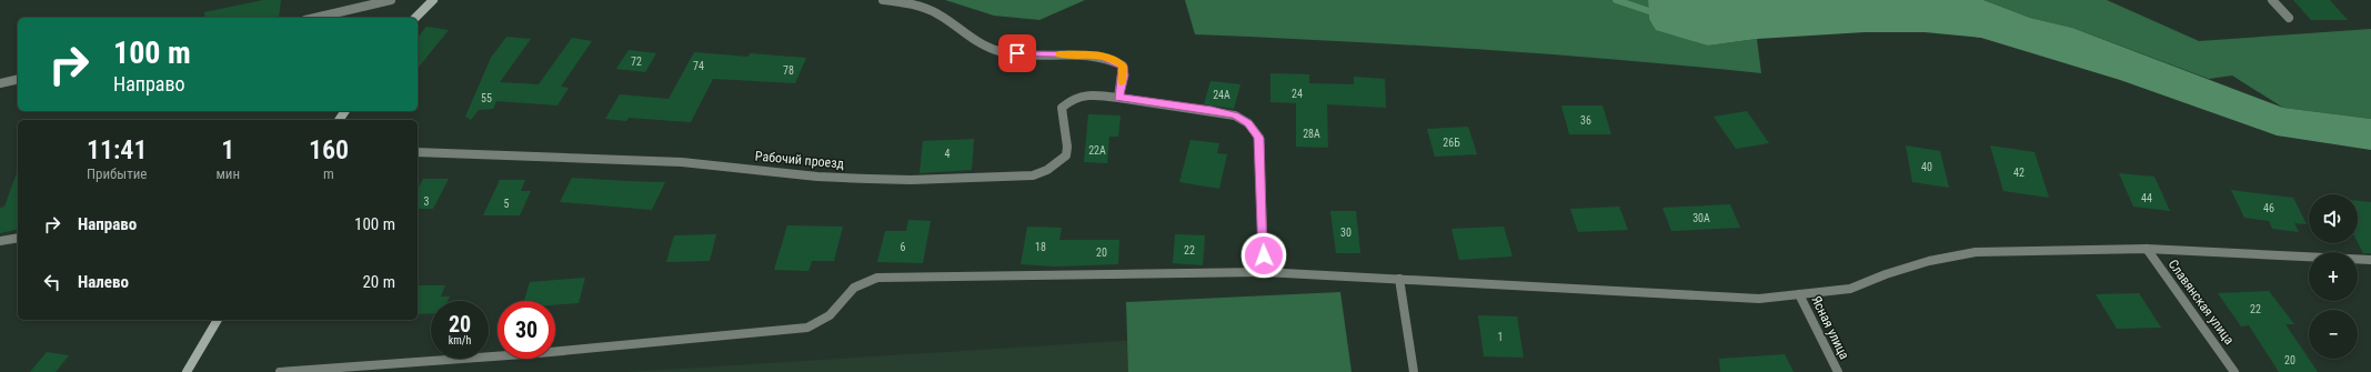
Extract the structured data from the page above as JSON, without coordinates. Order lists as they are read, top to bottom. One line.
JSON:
{"streets":{"street":["Рабочий проезд","Славянская улица","Ясная улица"]},"house_numbers":["72","74","78","24","24А","55","36","28А","26Б","22А","4","40","42","44","3","5","46","30А","30","6","18","22","20","22","1","20"],"page":{"turn":["100 m","Направо"],"eta":["11:41","Прибытие","1","мин","160","m"],"map_buttons":["+","−"],"list":[{"name":"Направо","value":"100 m"},{"name":"Налево","value":"20 m"}],"speed":"20 km/h","limit":"30"}}
